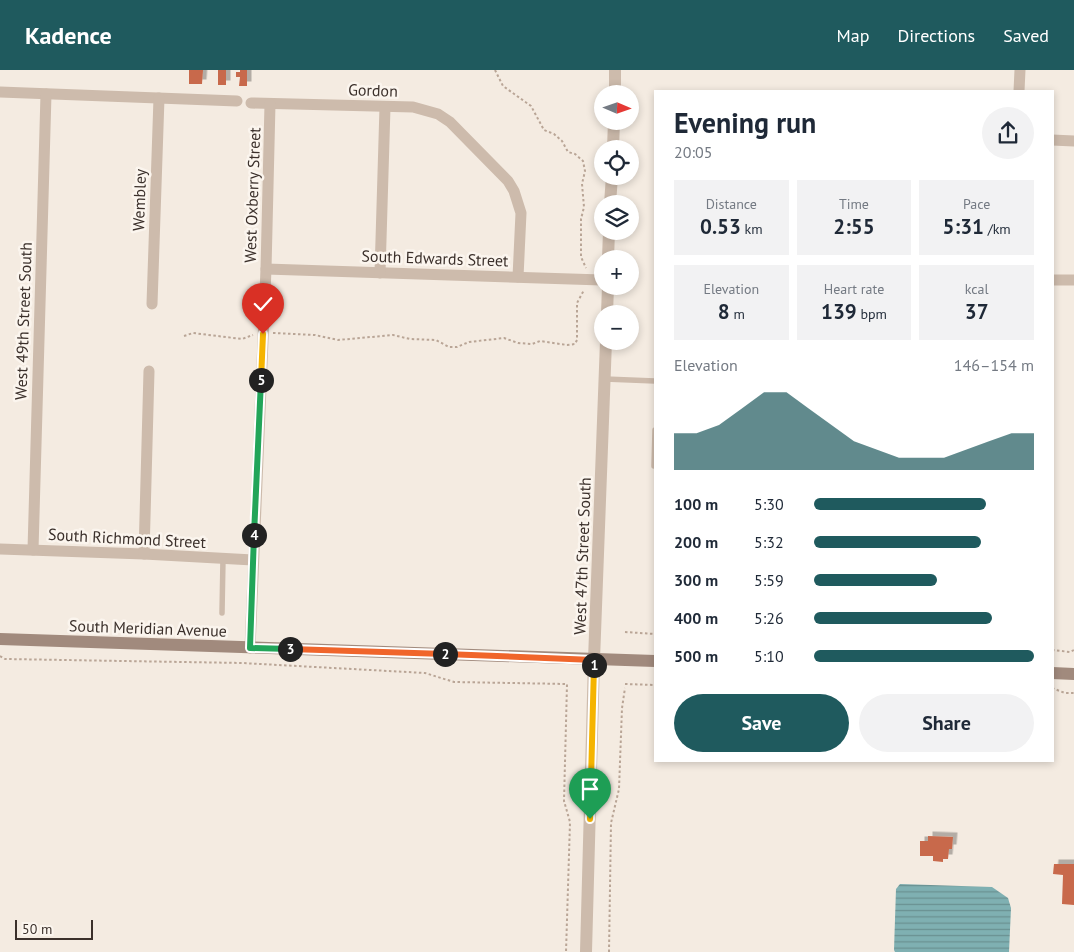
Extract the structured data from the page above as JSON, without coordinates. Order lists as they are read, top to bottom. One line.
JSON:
{"streets":{"main road":["South Meridian Avenue"],"street":["Gordon","West Oxberry Street","Wembley","South Edwards Street","West 49th Street South","South Richmond Street","West 47th Street South"]},"crossings":[["Gordon","West Oxberry Street"],["Gordon","South Edwards Street"],["West Oxberry Street","South Edwards Street"],["West Oxberry Street","South Richmond Street"],["West Oxberry Street","South Meridian Avenue"],["West 49th Street South","South Richmond Street"],["West 47th Street South","South Meridian Avenue"]],"scale_bar":"50 m","north":"right","page":{"header":"Kadence","nav":["Map","Directions","Saved"],"map_buttons":["+","−"],"heading":["Evening run","20:05"],"stats":[["Distance","0.53 km"],["Time","2:55"],["Pace","5:31 /km"],["Elevation","8 m"],["Heart rate","139 bpm"],["kcal","37"]],"chart":["Elevation","146–154 m"],"pins":["5","4","3","2","1"],"list":[{"name":"100 m","note":"5:30"},{"name":"200 m","note":"5:32"},{"name":"300 m","note":"5:59"},{"name":"400 m","note":"5:26"},{"name":"500 m","note":"5:10"}],"buttons":["Save","Share"],"scale":"50 m"}}
